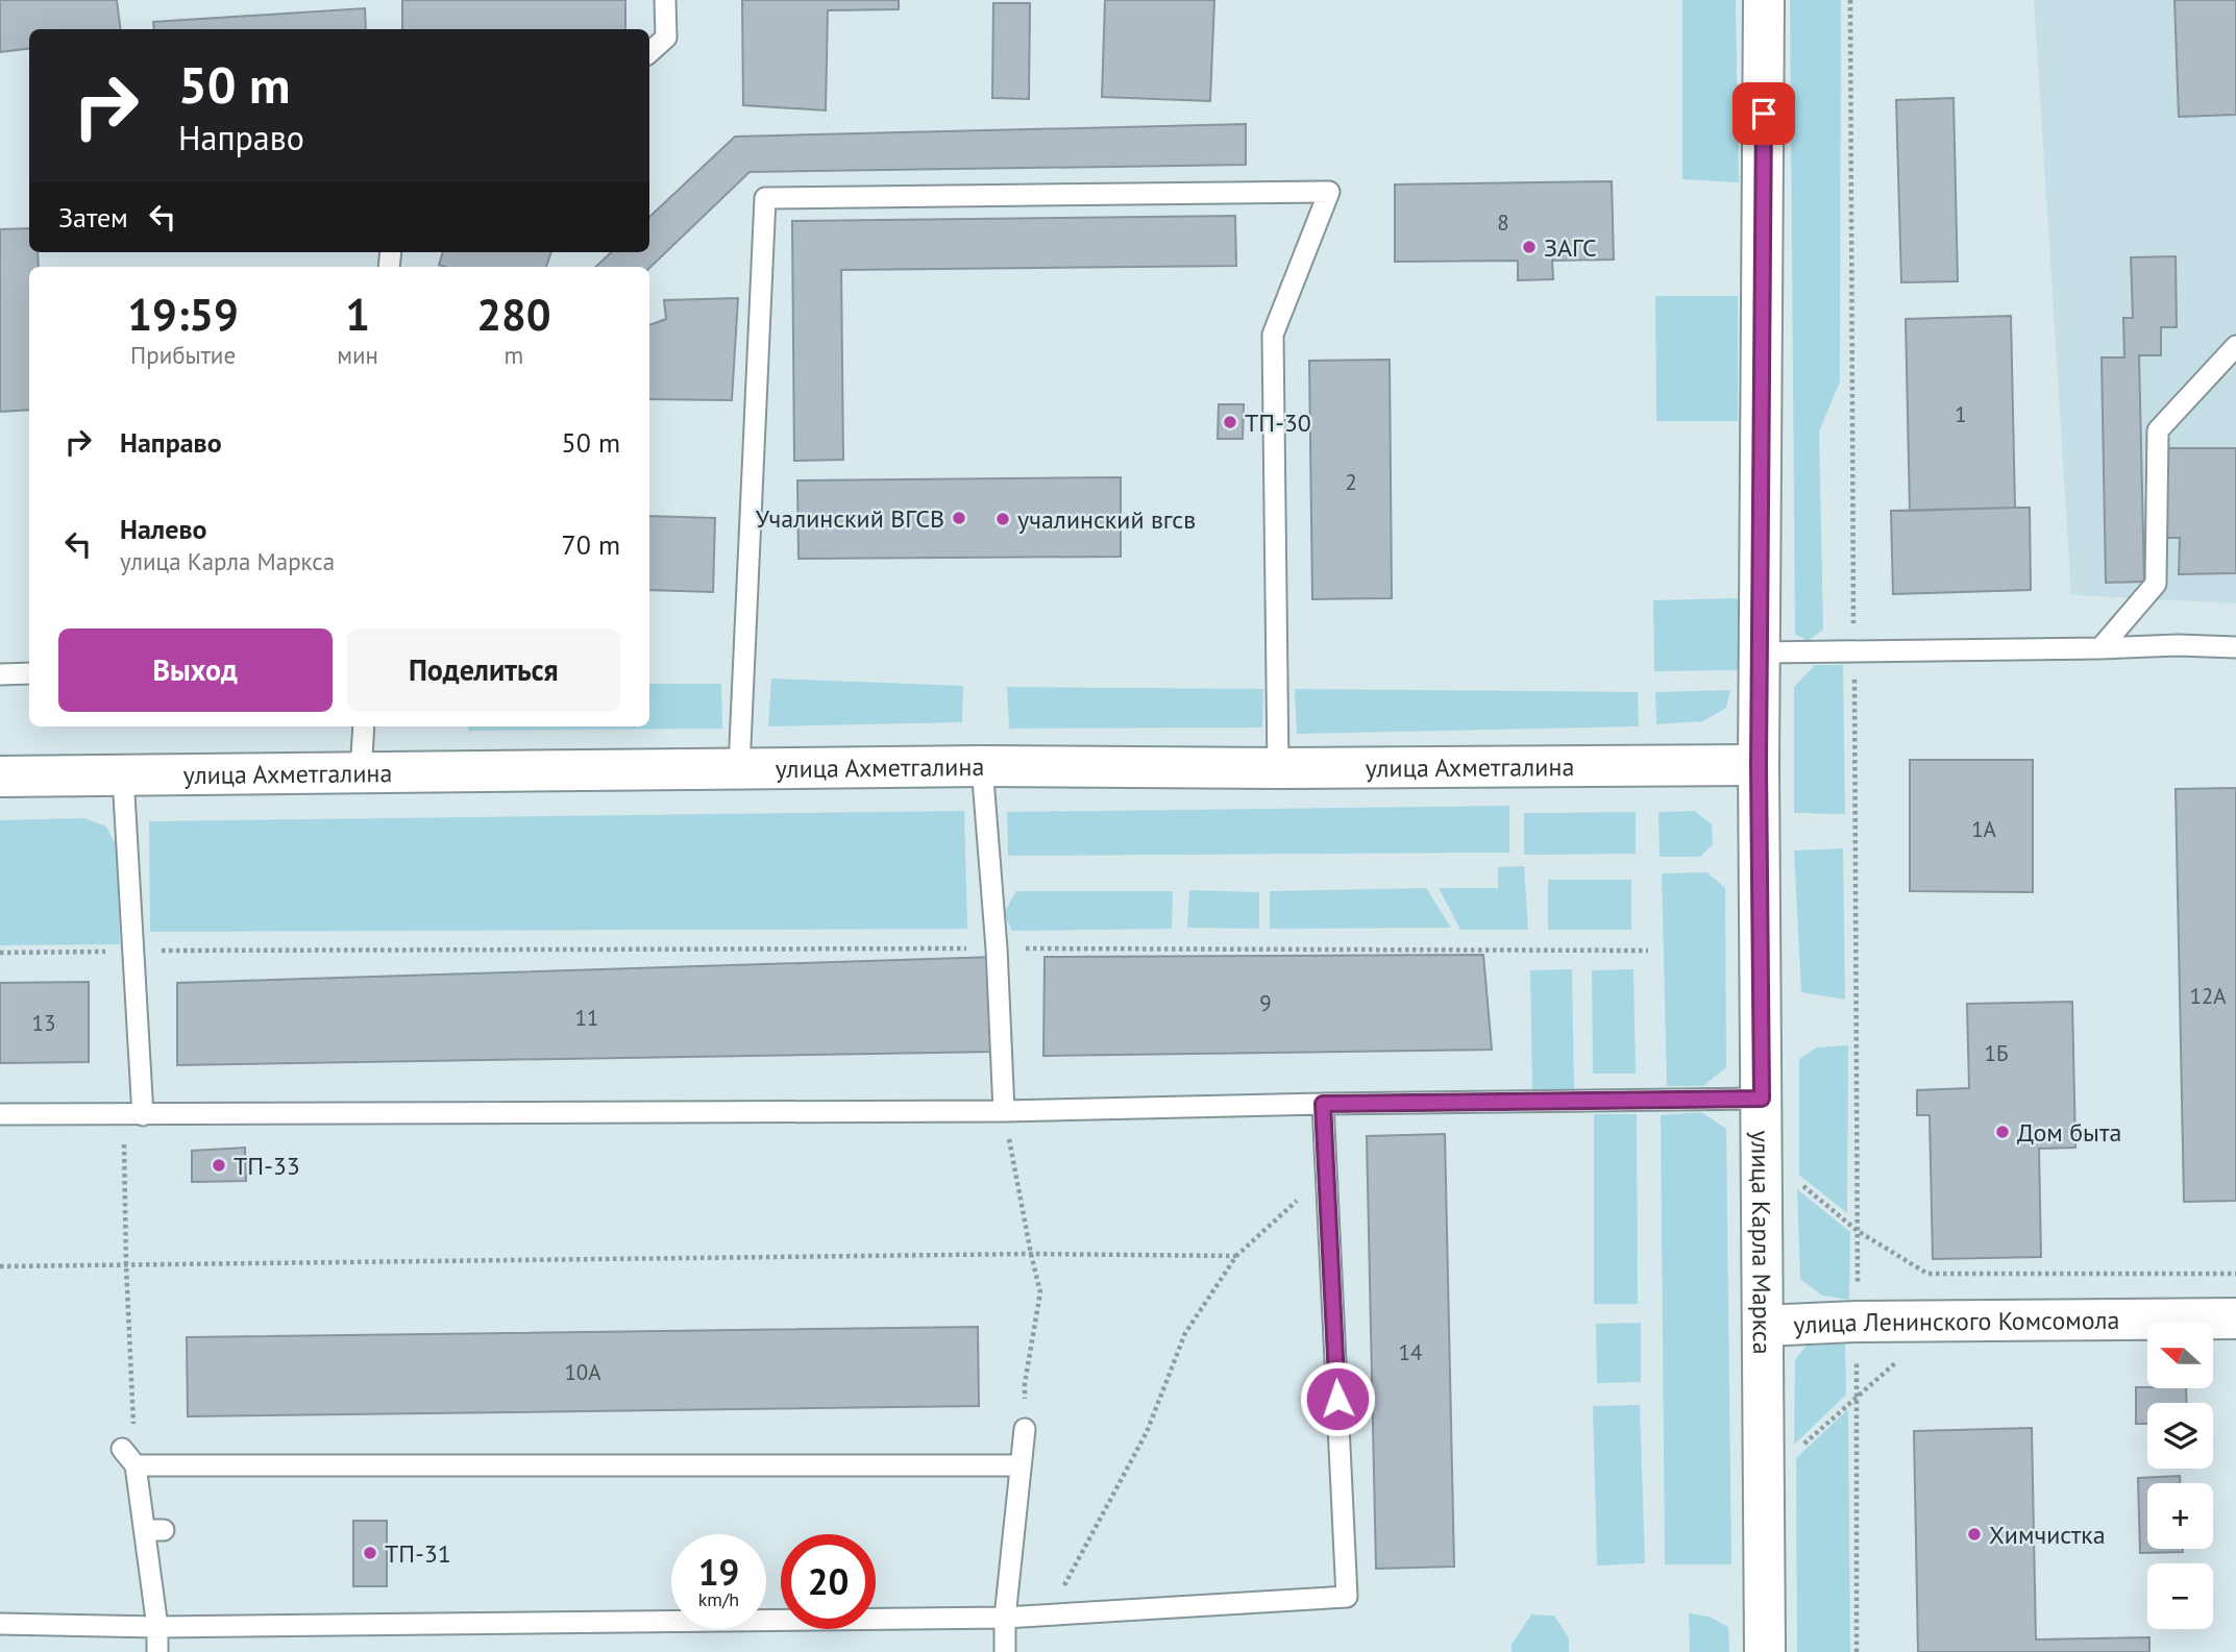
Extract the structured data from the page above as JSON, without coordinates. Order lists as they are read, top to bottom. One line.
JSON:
{"streets":{"main road":["улица Ахметгалина","улица Карла Маркса","улица Ленинского Комсомола"]},"crossings":[["улица Ахметгалина","улица Карла Маркса"],["улица Карла Маркса","улица Ленинского Комсомола"]],"places":["ЗАГС","ТП-30","Учалинский ВГСВ","учалинский вгсв","Дом быта","ТП-33","Химчистка","ТП-31"],"house_numbers":["8","1","2","1А","12А","9","11","13","1Б","14","10А"],"north":"left","page":{"turn":["50 m","Направо"],"then":"Затем","eta":["19:59","Прибытие","1","мин","280","m"],"list":[{"name":"Направо","value":"50 m"},{"name":"Налево","note":"улица Карла Маркса","value":"70 m"}],"buttons":["Выход","Поделиться"],"map_buttons":["+","−"],"speed":"19 km/h","limit":"20"}}
